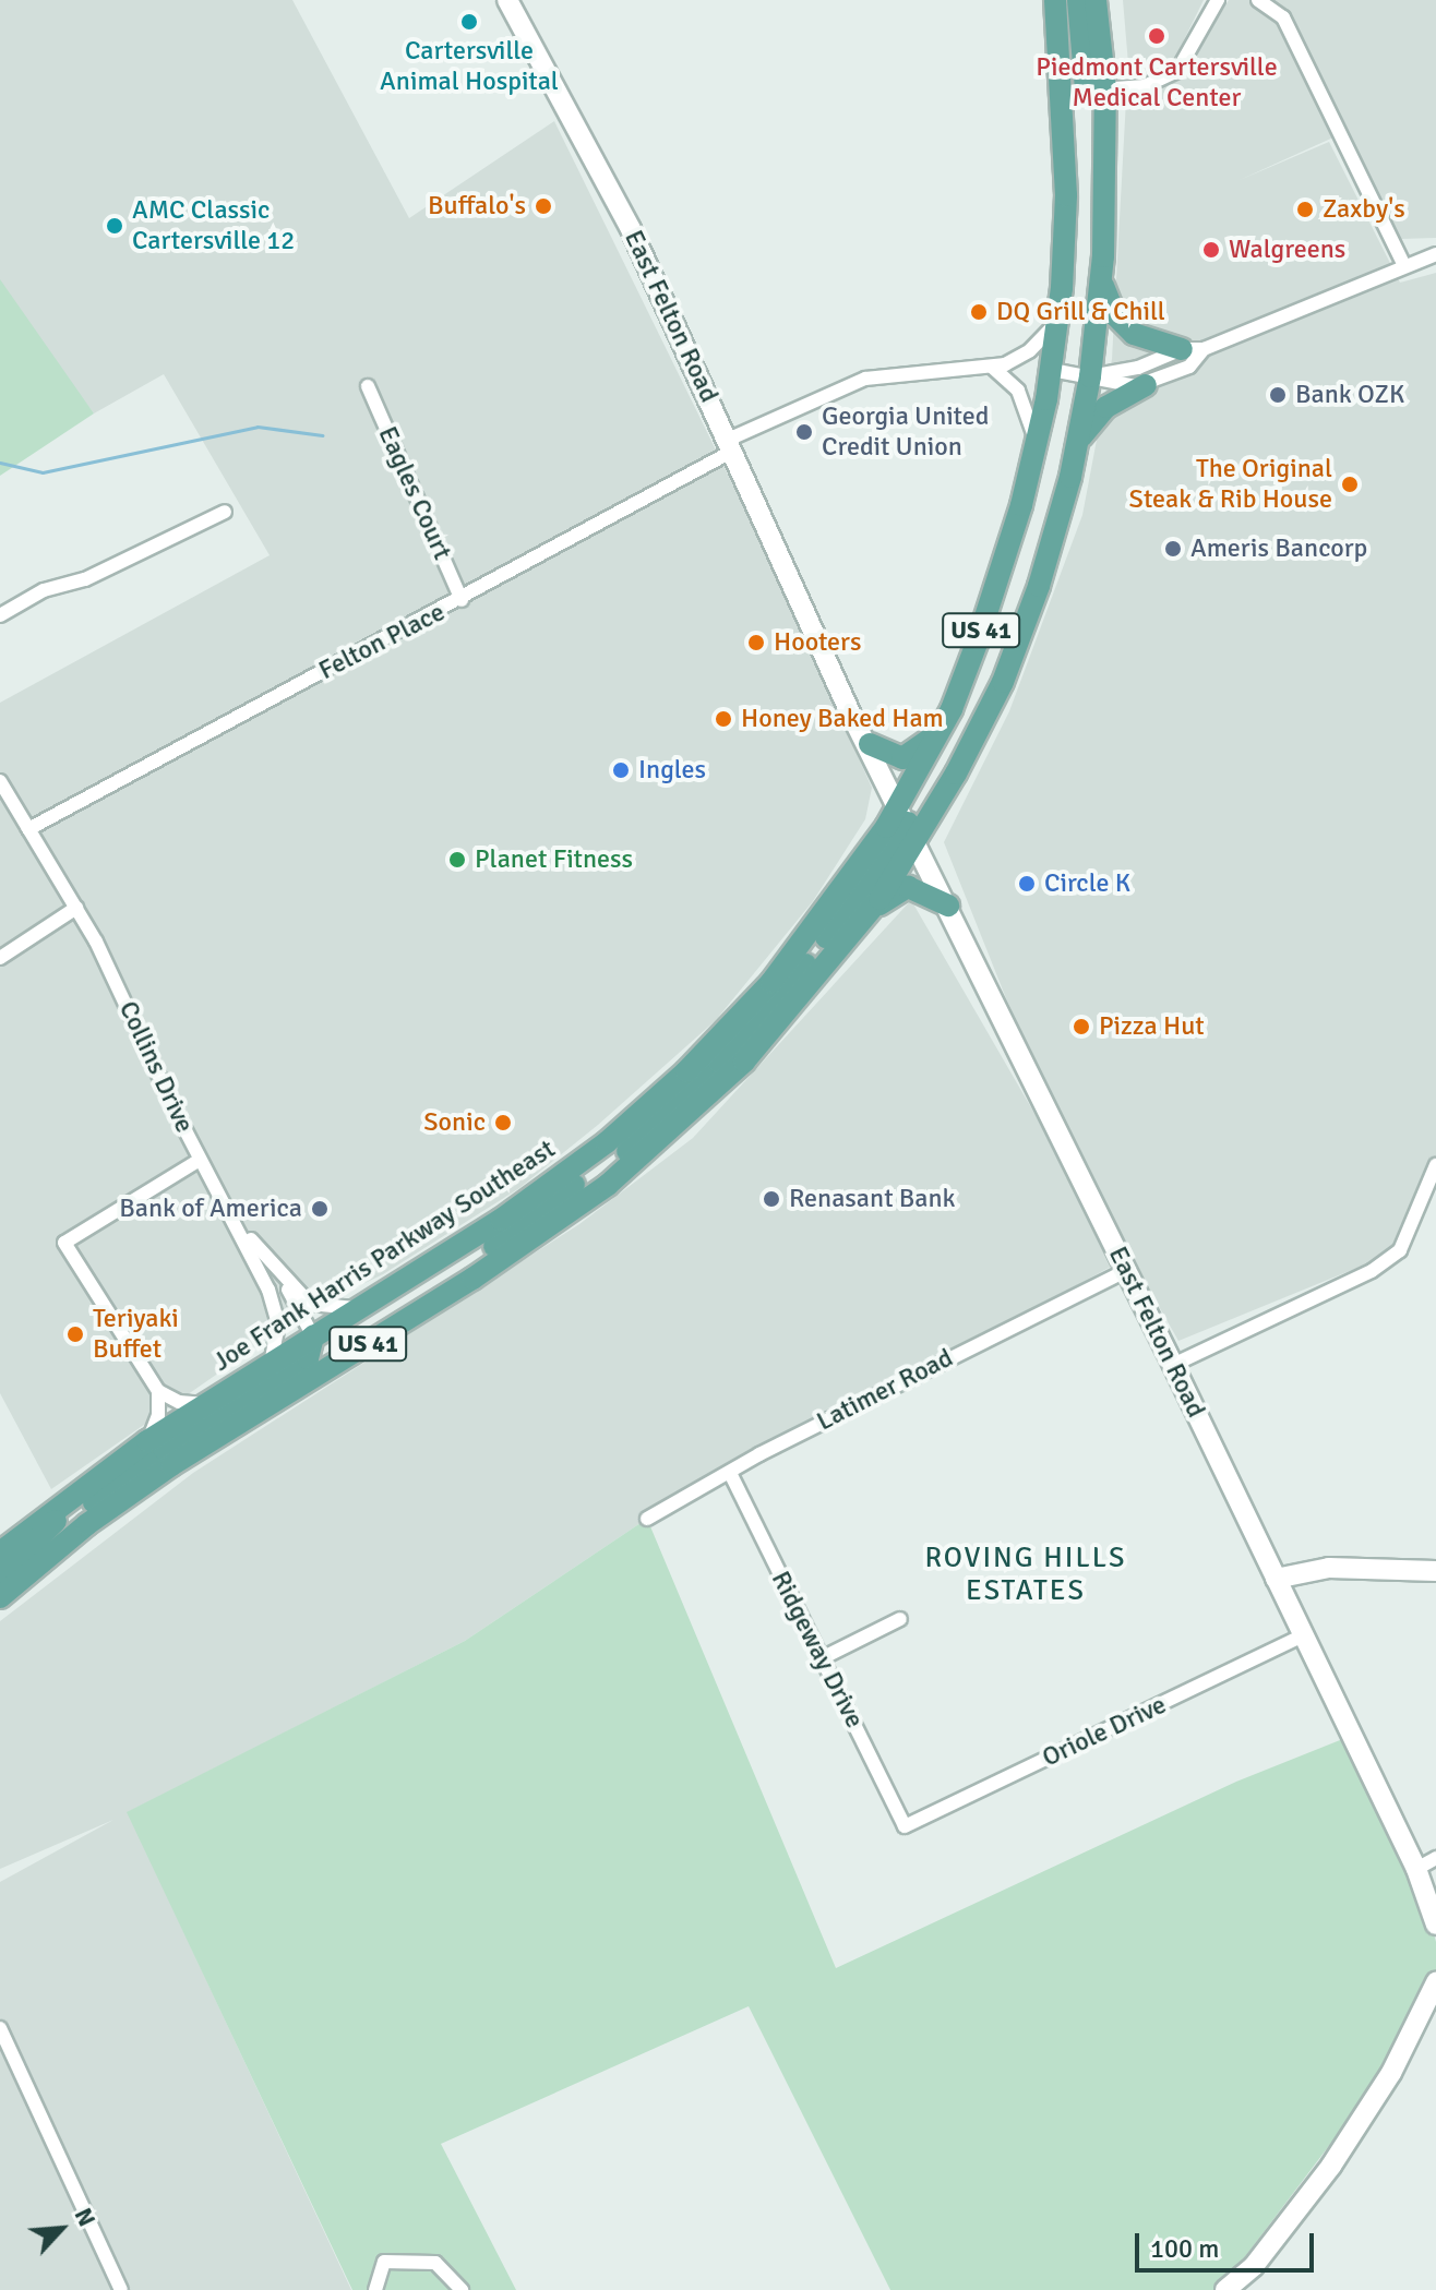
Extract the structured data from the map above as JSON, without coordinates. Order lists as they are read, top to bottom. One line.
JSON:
{"streets":{"main road":["US 41","Joe Frank Harris Parkway Southeast"],"street":["East Felton Road","Eagles Court","Felton Place","Collins Drive","Latimer Road","Ridgeway Drive","Oriole Drive"]},"crossings":[["East Felton Road","Felton Place"],["East Felton Road","Joe Frank Harris Parkway Southeast"],["East Felton Road","Latimer Road"],["East Felton Road","Oriole Drive"],["Eagles Court","Felton Place"],["Felton Place","Collins Drive"],["Collins Drive","Joe Frank Harris Parkway Southeast"],["Latimer Road","Ridgeway Drive"],["Ridgeway Drive","Oriole Drive"]],"districts":["ROVING HILLS ESTATES"],"places":["Cartersville Animal Hospital","Piedmont Cartersville Medical Center","Buffalo's","Zaxby's","AMC Classic Cartersville 12","Walgreens","DQ Grill & Chill","Bank OZK","Georgia United Credit Union","The Original Steak & Rib House","Ameris Bancorp","Hooters","Honey Baked Ham","Ingles","Planet Fitness","Circle K","Pizza Hut","Sonic","Renasant Bank","Bank of America","Teriyaki Buffet"],"scale_bar":"100 m","north":"top right"}
